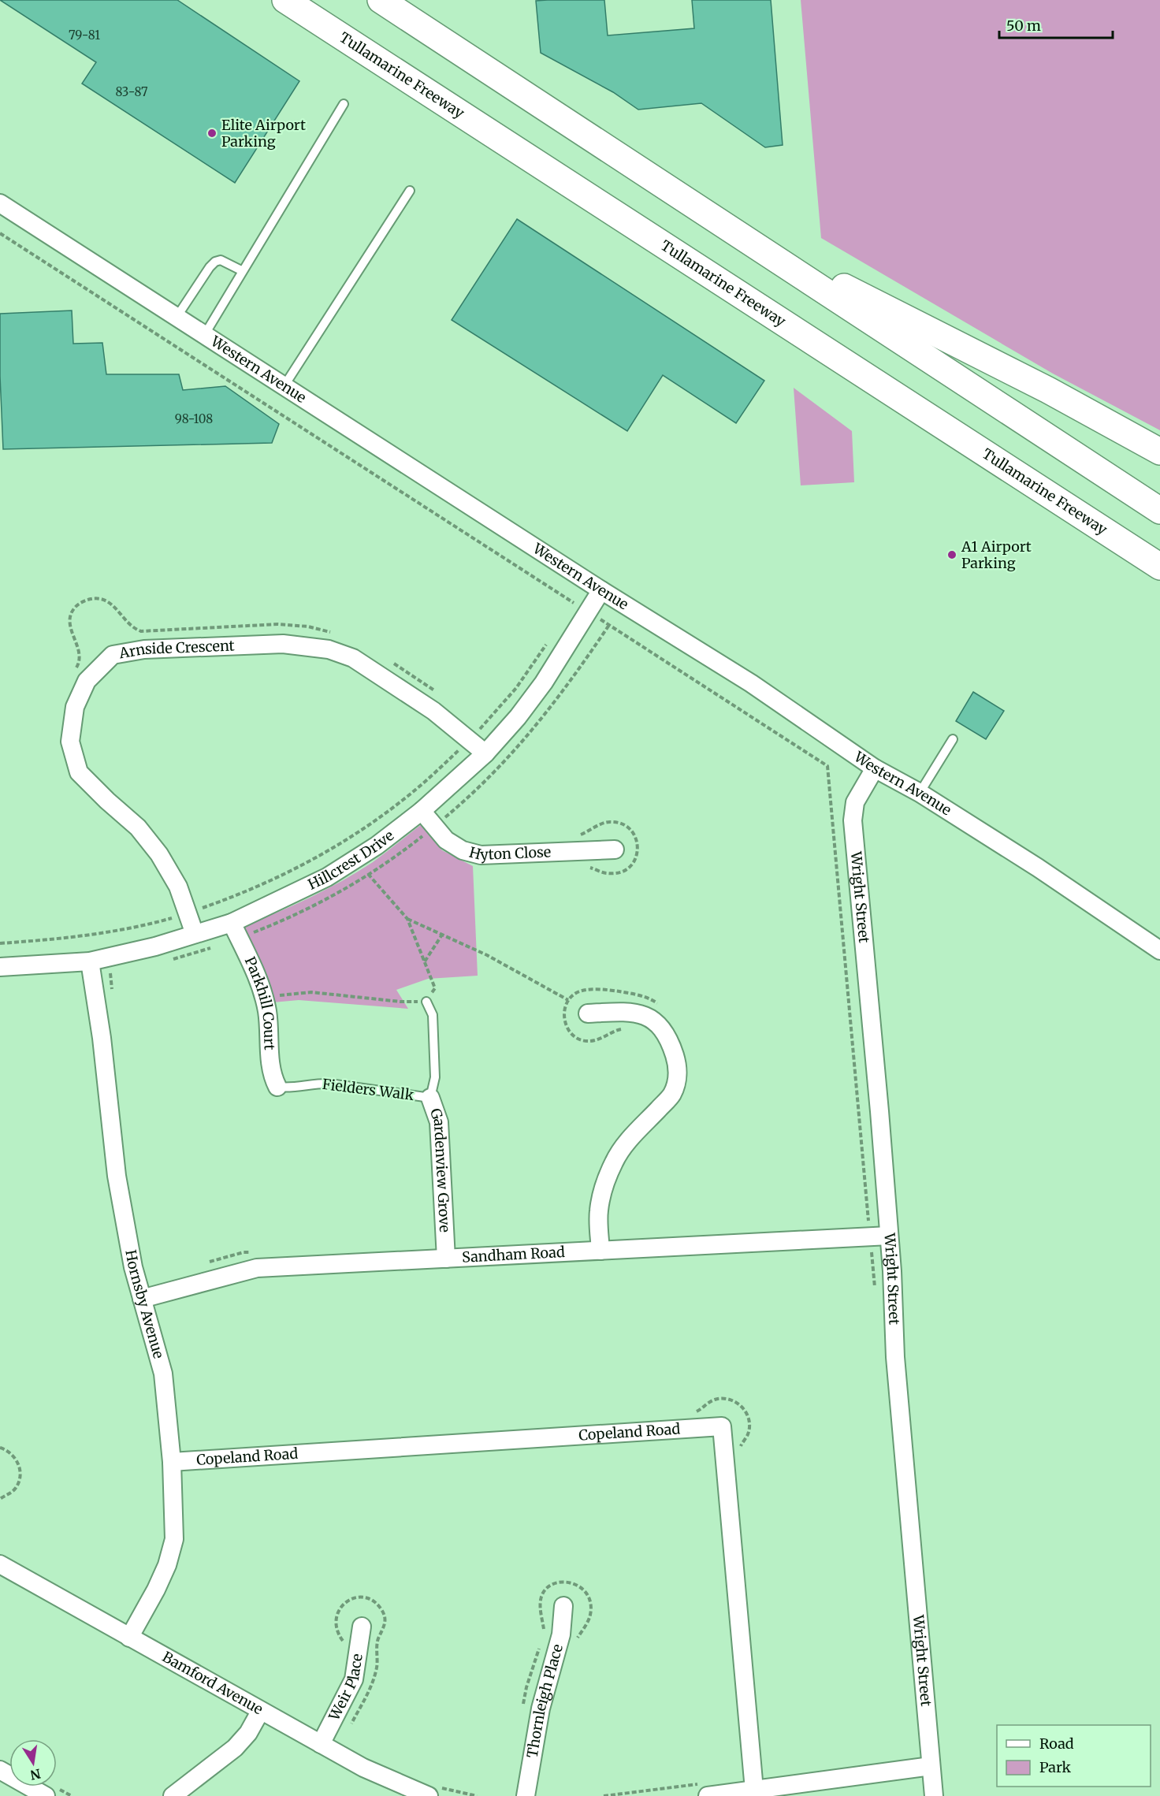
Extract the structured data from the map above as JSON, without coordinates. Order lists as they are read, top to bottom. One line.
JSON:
{"streets":{"highway":["Tullamarine Freeway"],"street":["Western Avenue","Arnside Crescent","Hyton Close","Hillcrest Drive","Wright Street","Parkhill Court","Gardenview Grove","Sandham Road","Hornsby Avenue","Copeland Road","Bamford Avenue","Weir Place","Thornleigh Place"],"lane":["Fielders Walk"]},"crossings":[["Western Avenue","Hillcrest Drive"],["Western Avenue","Wright Street"],["Arnside Crescent","Hillcrest Drive"],["Hyton Close","Hillcrest Drive"],["Hillcrest Drive","Parkhill Court"],["Hillcrest Drive","Hornsby Avenue"],["Wright Street","Sandham Road"],["Parkhill Court","Fielders Walk"],["Fielders Walk","Gardenview Grove"],["Gardenview Grove","Sandham Road"],["Sandham Road","Hornsby Avenue"],["Hornsby Avenue","Copeland Road"],["Hornsby Avenue","Bamford Avenue"],["Bamford Avenue","Weir Place"]],"places":["Elite Airport Parking","A1 Airport Parking"],"house_numbers":["79-81","83-87","98-108"],"legend":["Road","Park"],"scale_bar":"50 m","north":"bottom"}
